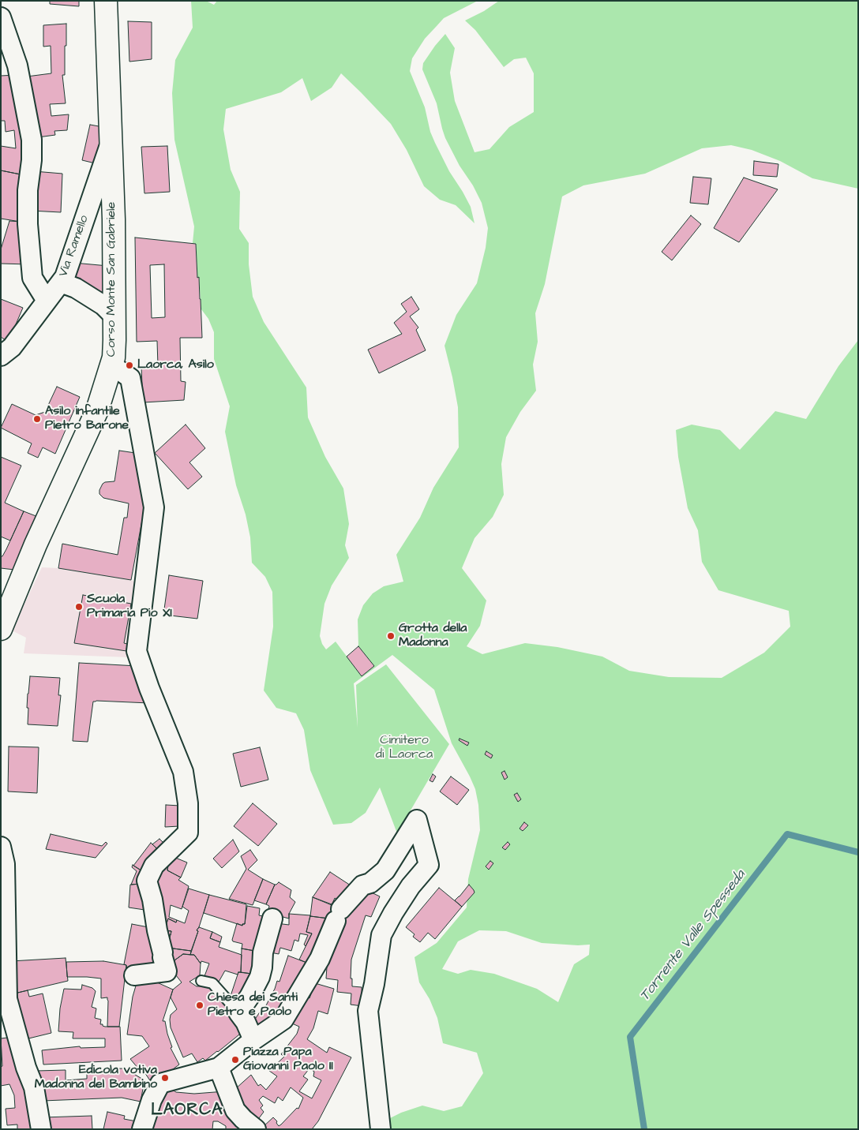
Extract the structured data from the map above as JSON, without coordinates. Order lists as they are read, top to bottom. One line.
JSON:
{"streets":{"main road":["Corso Monte San Gabriele"],"street":["Via Ramello"]},"crossings":[["Via Ramello","Corso Monte San Gabriele"]],"districts":["LAORCA"],"water":["Torrente Valle Spesseda"],"parks":["Cimitero di Laorca"],"places":["Laorca, Asilo","Asilo infantile Pietro Barone","Scuola Primaria Pio XI","Grotta della Madonna","Chiesa dei Santi Pietro e Paolo","Piazza Papa Giovanni Paolo II","Edicola votiva Madonna del Bambino"]}
